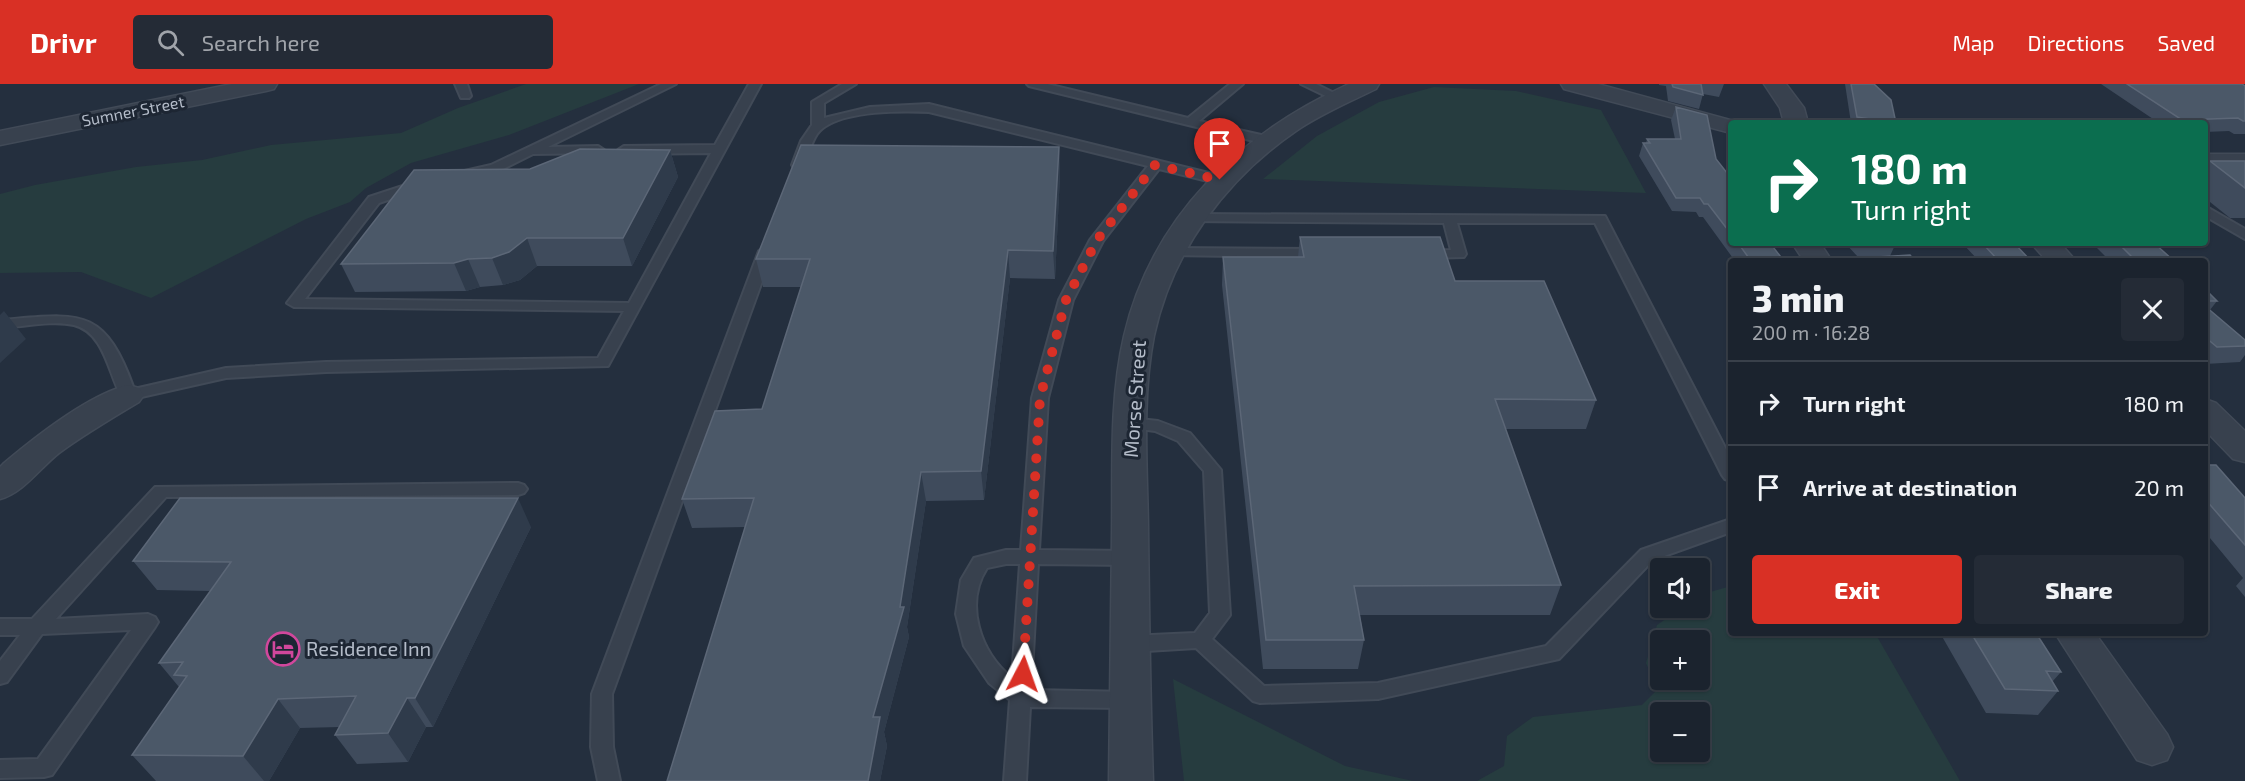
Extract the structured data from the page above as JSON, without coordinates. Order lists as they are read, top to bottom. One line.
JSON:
{"streets":{"street":["Sumner Street","Morse Street"]},"places":{"hotel":["Residence Inn"]},"page":{"header":"Drivr","search":"Search here","nav":["Map","Directions","Saved"],"turn":["180 m","Turn right"],"heading":["3 min","200 m · 16:28"],"list":[{"name":"Turn right","value":"180 m"},{"name":"Arrive at destination","value":"20 m"}],"buttons":["Exit","Share"],"map_buttons":["+","−"]}}
